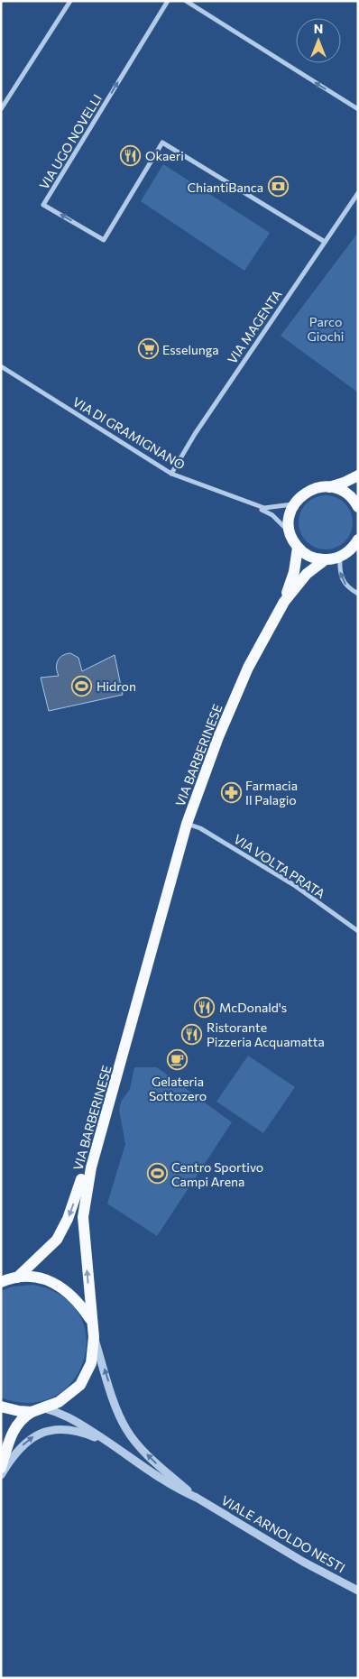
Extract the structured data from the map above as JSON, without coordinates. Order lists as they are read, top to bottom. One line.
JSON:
{"streets":{"main road":["VIA BARBERINESE"],"street":["VIA UGO NOVELLI","VIA MAGENTA","VIA DI GRAMIGNANO","VIA VOLTA PRATA","VIALE ARNOLDO NESTI"]},"crossings":[["VIA UGO NOVELLI","VIA MAGENTA"],["VIA MAGENTA","VIA DI GRAMIGNANO"],["VIA BARBERINESE","VIA VOLTA PRATA"],["VIA BARBERINESE","VIALE ARNOLDO NESTI"]],"parks":["Parco Giochi"],"places":{"restaurant":["Okaeri","McDonald's","Ristorante Pizzeria Acquamatta"],"bank":["ChiantiBanca"],"supermarket":["Esselunga"],"sports":["Hidron","Centro Sportivo Campi Arena"],"pharmacy":["Farmacia Il Palagio"],"cafe":["Gelateria Sottozero"]},"north":"top"}
